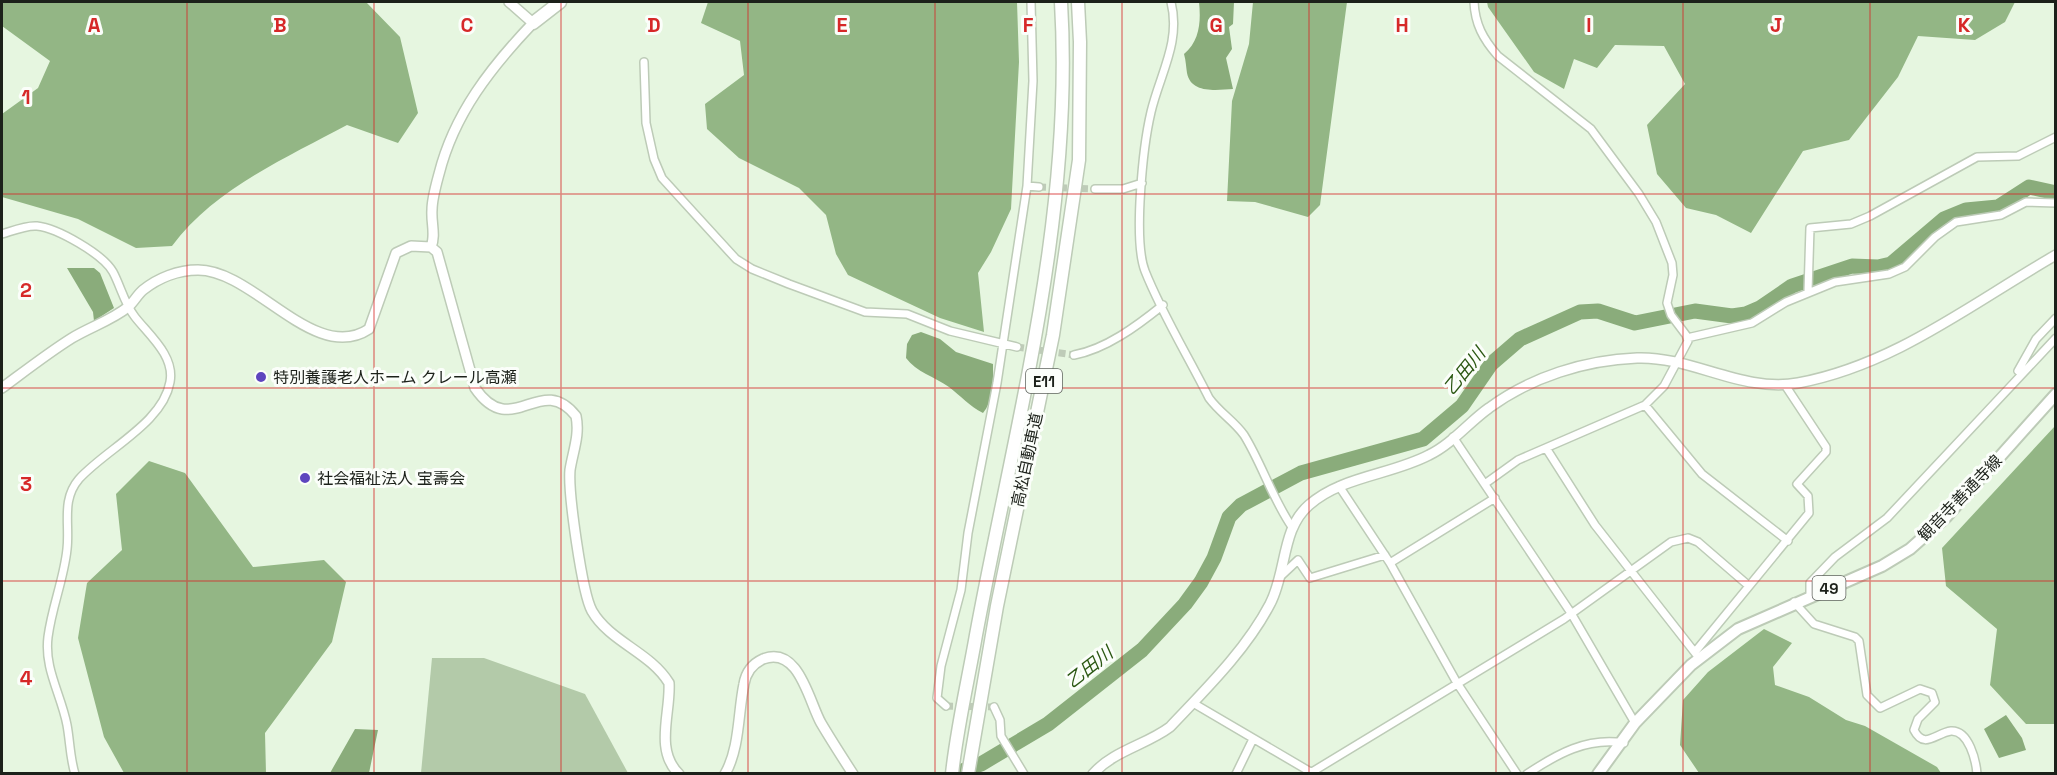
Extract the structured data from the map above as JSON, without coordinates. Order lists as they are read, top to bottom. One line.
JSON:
{"streets":{"highway":["E11","高松自動車道"],"main road":["観音寺善通寺線","49"]},"water":["乙田川"],"places":["特別養護老人ホーム クレール高瀬","社会福祉法人 宝壽会"],"grid":{"columns":["A","B","C","D","E","F","G","H","I","J","K"],"rows":["1","2","3","4"]}}
